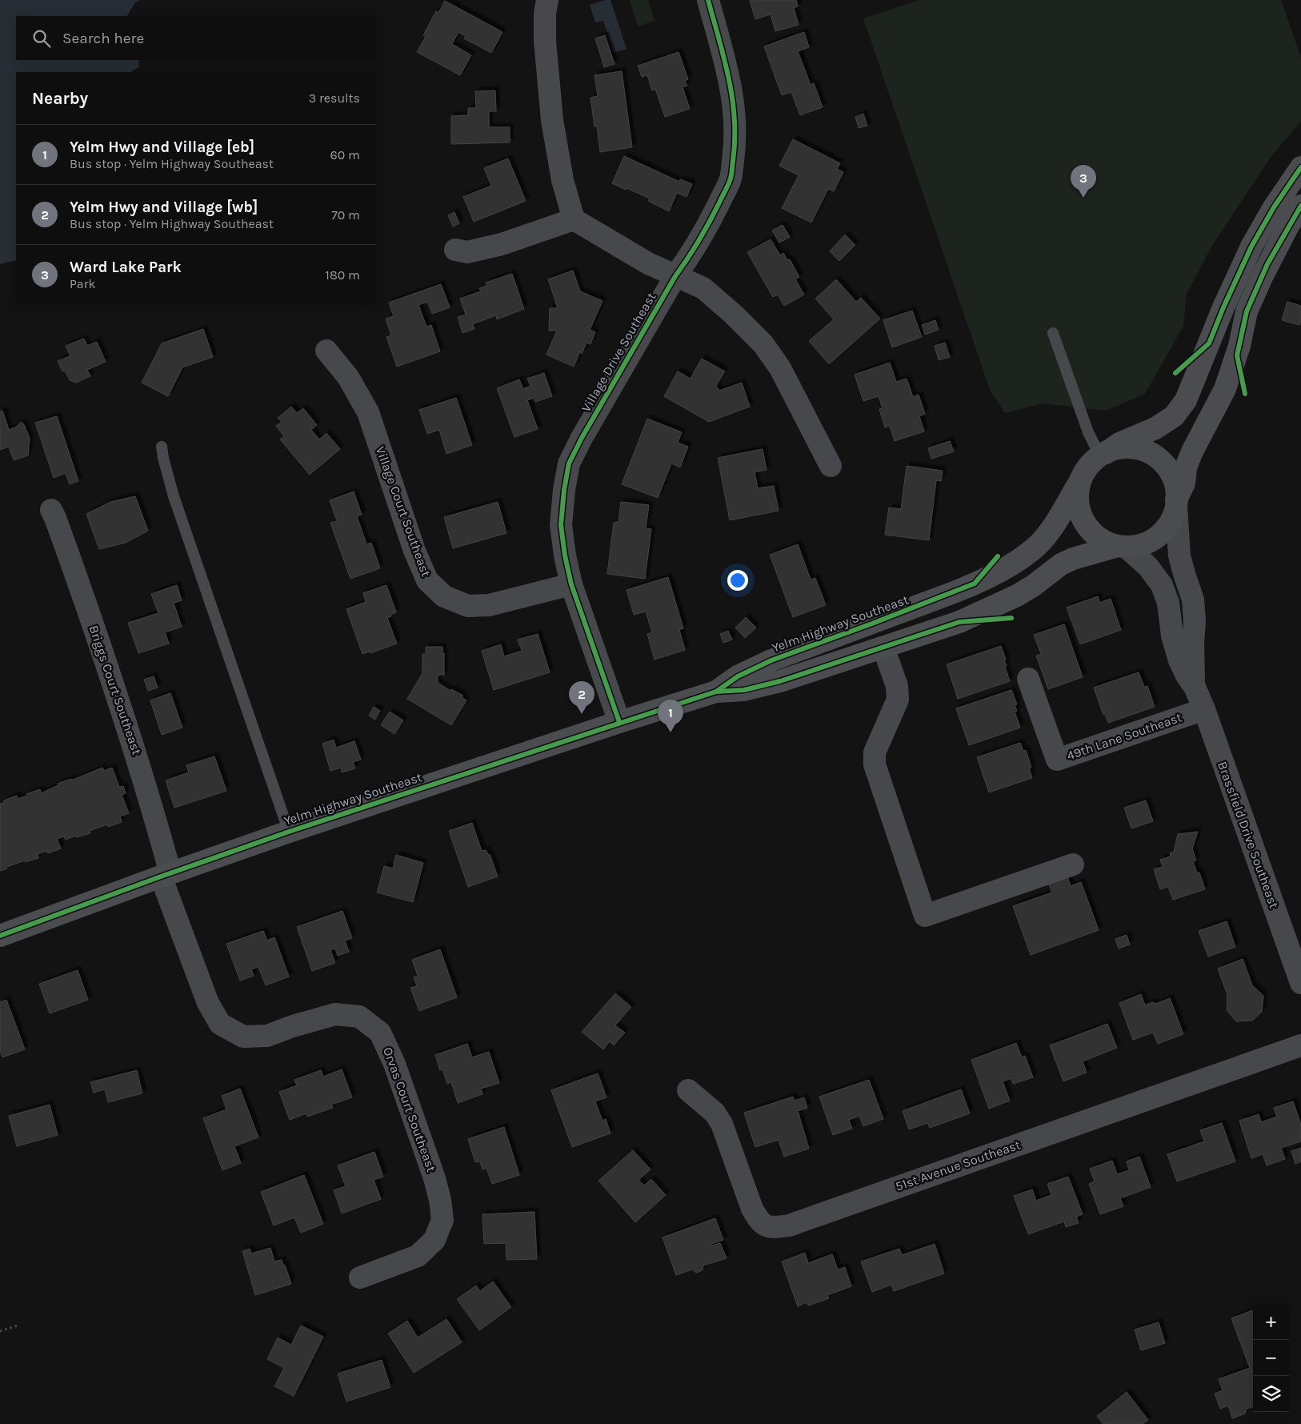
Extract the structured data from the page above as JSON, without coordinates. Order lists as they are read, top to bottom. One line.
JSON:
{"streets":{"main road":["Yelm Highway Southeast"],"street":["Village Drive Southeast","Village Court Southeast","Briggs Court Southeast","49th Lane Southeast","Brassfield Drive Southeast","Orvas Court Southeast","51st Avenue Southeast"]},"crossings":[["Village Drive Southeast","Village Court Southeast"],["Village Drive Southeast","Yelm Highway Southeast"],["Yelm Highway Southeast","Briggs Court Southeast"],["Yelm Highway Southeast","Brassfield Drive Southeast"],["Yelm Highway Southeast","Orvas Court Southeast"],["Briggs Court Southeast","Orvas Court Southeast"],["49th Lane Southeast","Brassfield Drive Southeast"]],"page":{"search":"Search here","heading":["Nearby","3 results"],"list":[{"mark":"1","name":"Yelm Hwy and Village [eb]","note":"Bus stop · Yelm Highway Southeast","value":"60 m"},{"mark":"2","name":"Yelm Hwy and Village [wb]","note":"Bus stop · Yelm Highway Southeast","value":"70 m"},{"mark":"3","name":"Ward Lake Park","note":"Park","value":"180 m"}],"pins":["3","2","1"],"map_buttons":["+","−"]}}
